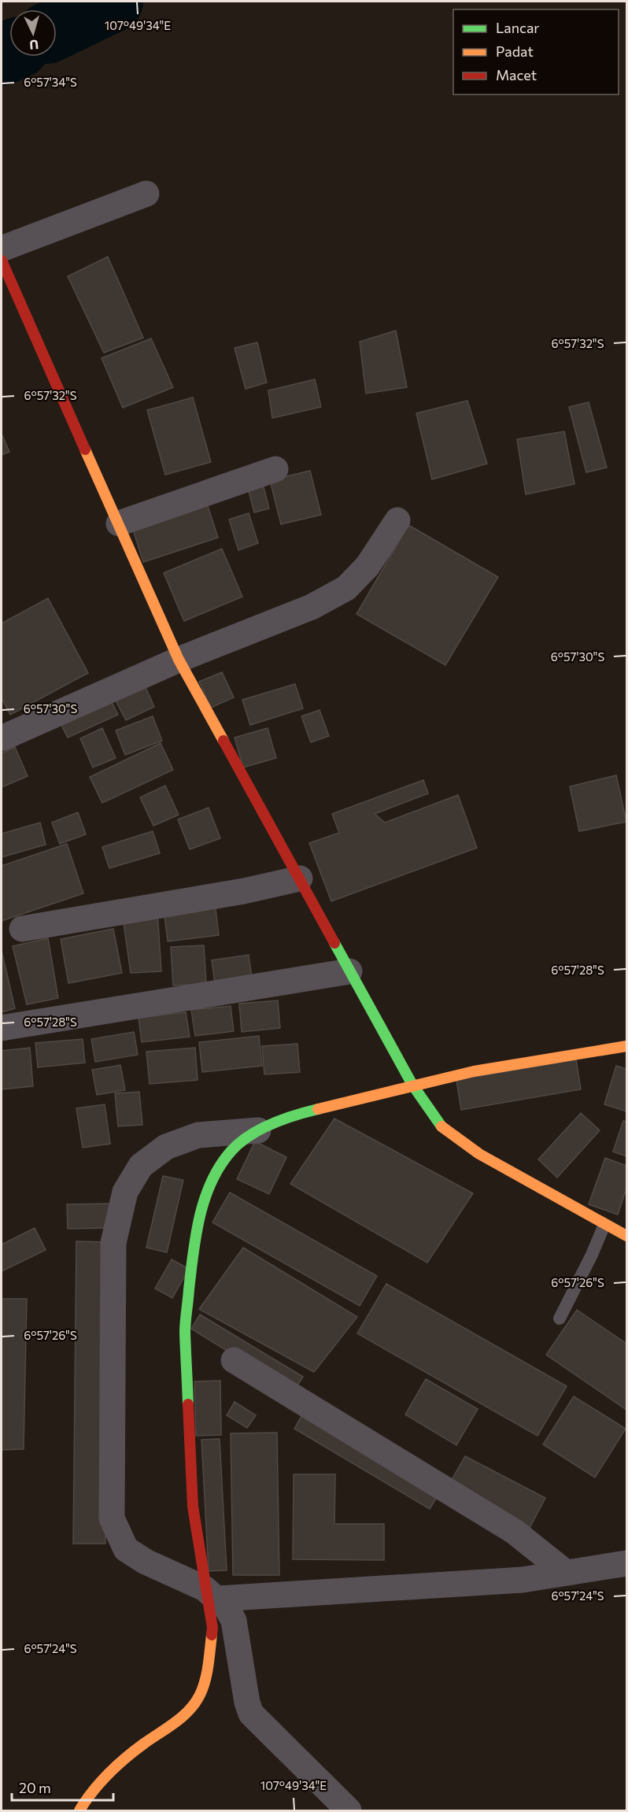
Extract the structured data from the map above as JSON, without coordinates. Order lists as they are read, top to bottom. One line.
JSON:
{"legend":["Lancar","Padat","Macet"],"scale_bar":"20 m","north":"bottom","coordinates":["107°49'34\"E","6°57'34\"S","6°57'32\"S","6°57'30\"S","6°57'28\"S","6°57'26\"S","6°57'24\"S"]}
